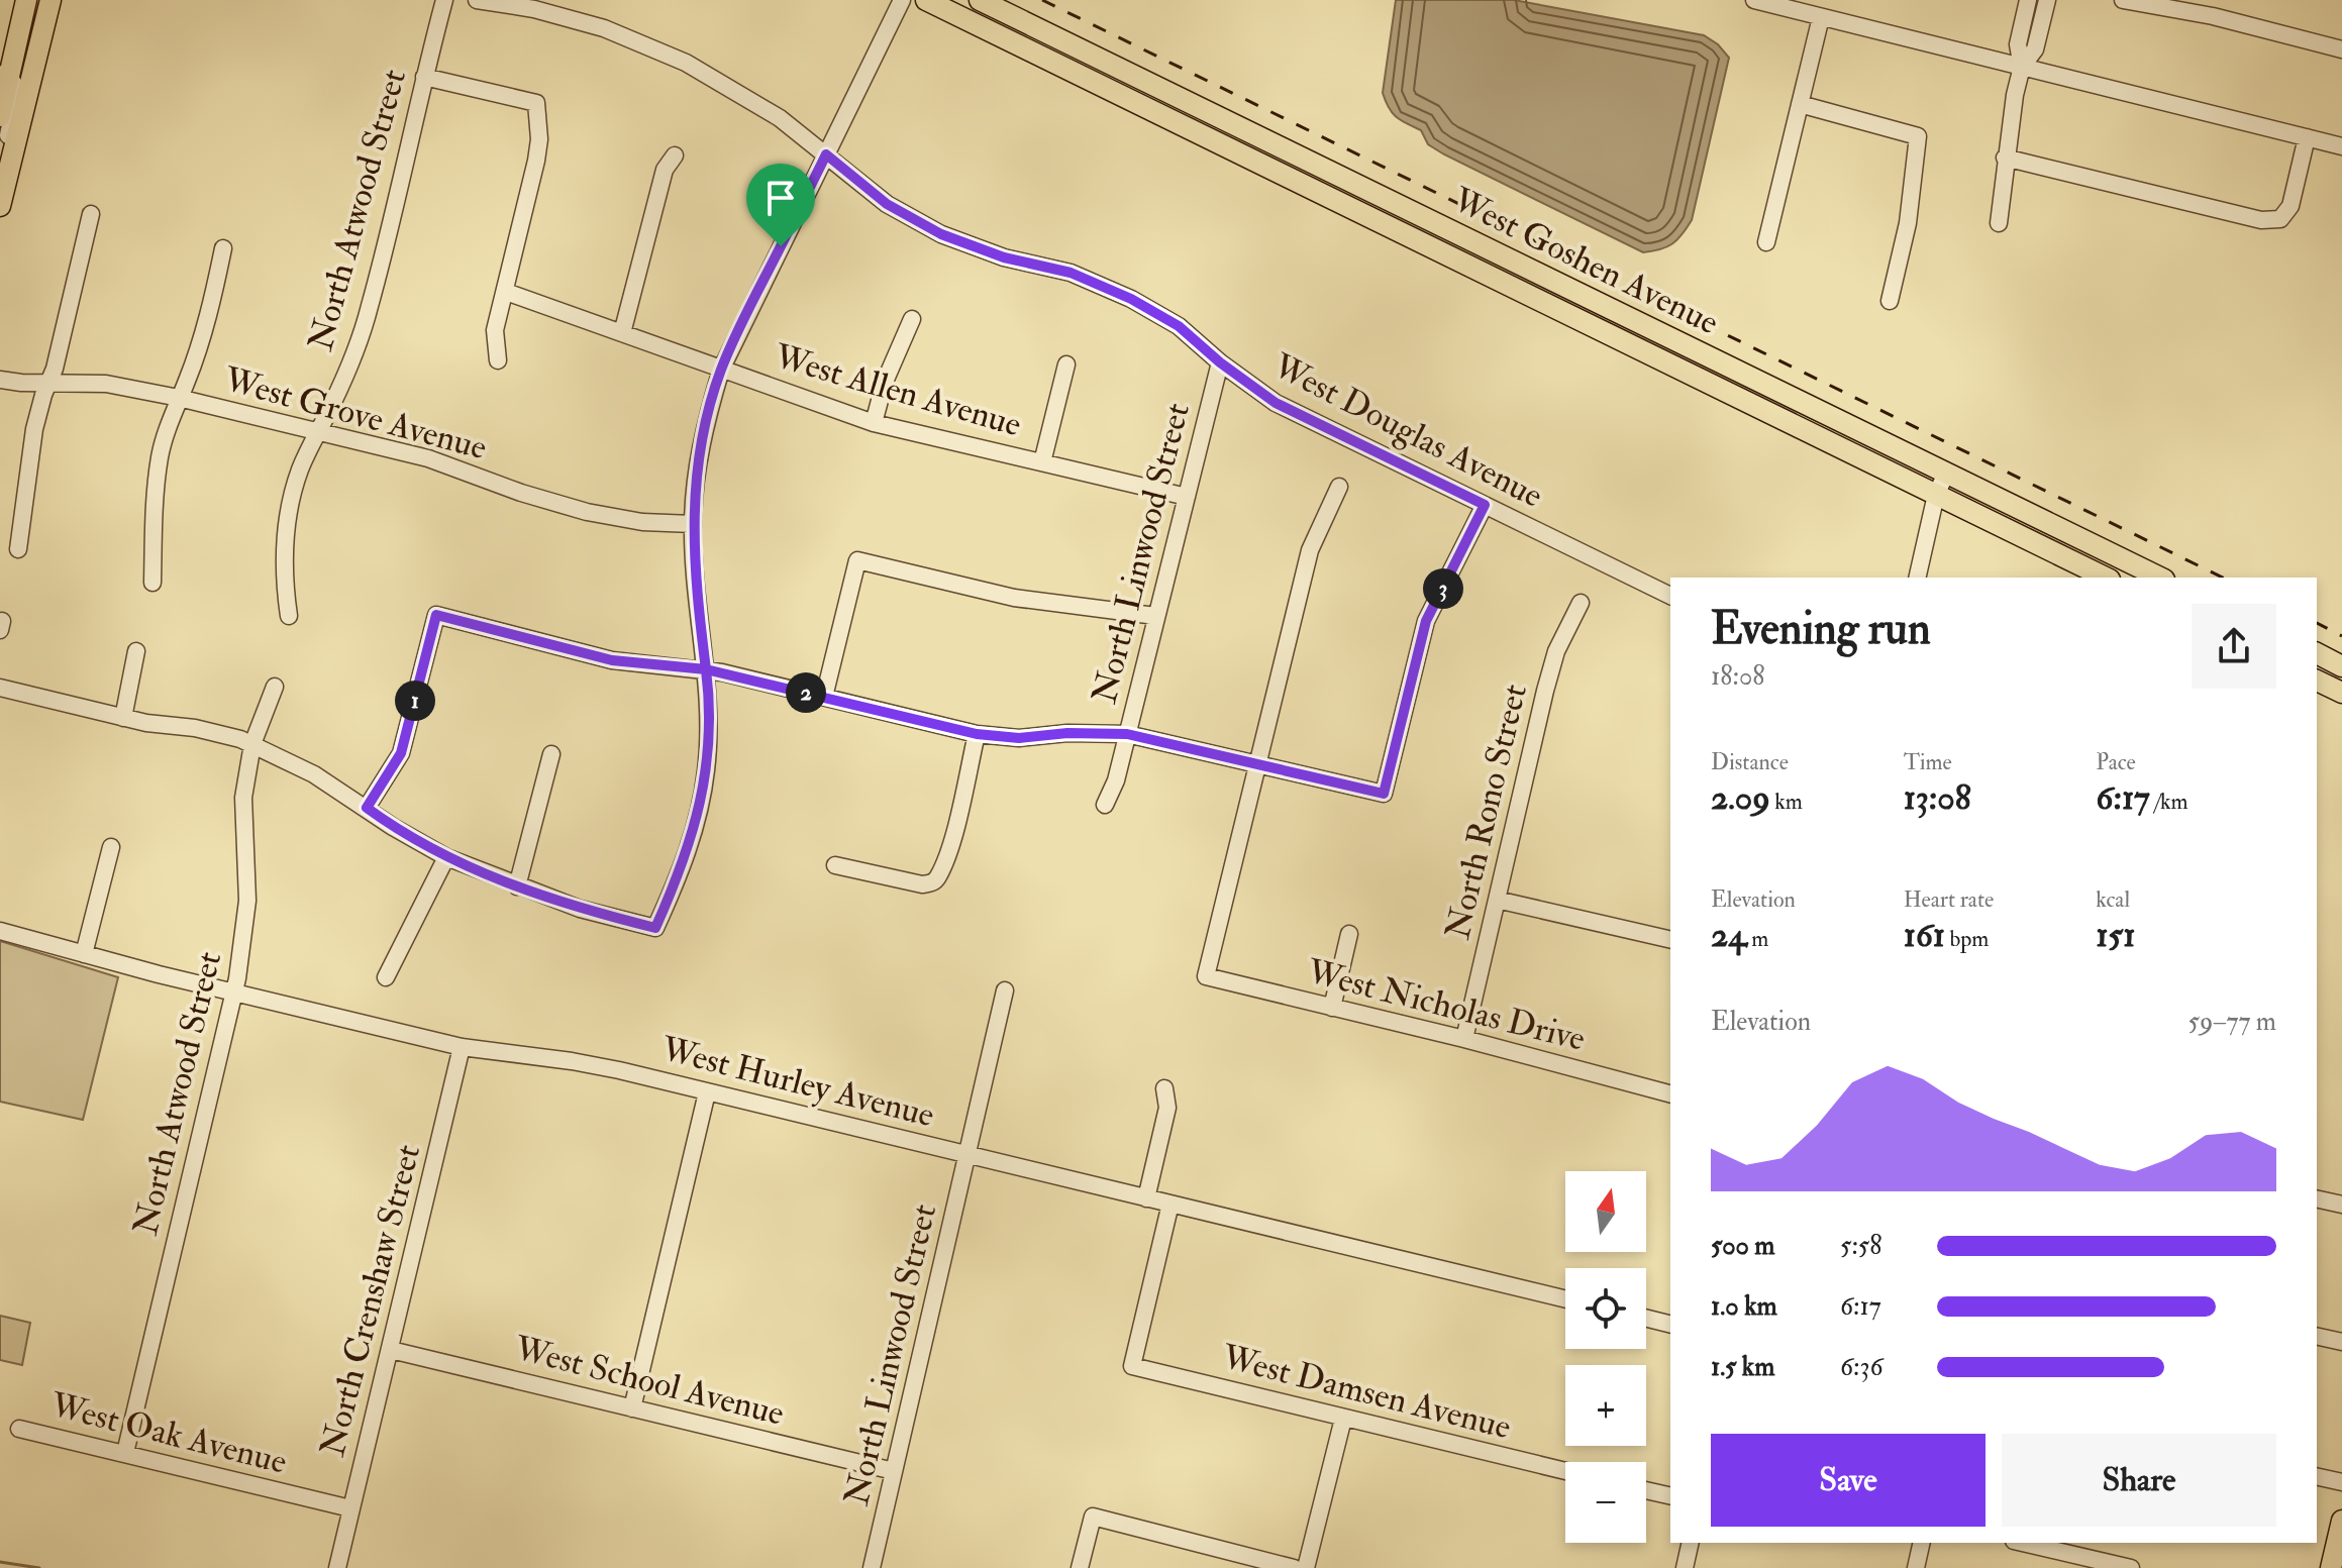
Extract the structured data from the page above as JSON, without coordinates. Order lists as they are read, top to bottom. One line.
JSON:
{"streets":{"main road":["West Goshen Avenue"],"street":["North Atwood Street","West Allen Avenue","West Grove Avenue","West Douglas Avenue","North Linwood Street","North Rono Street","West Nicholas Drive","West Hurley Avenue","North Crenshaw Street","West School Avenue","West Damsen Avenue","West Oak Avenue"]},"crossings":[["North Atwood Street","West Grove Avenue"],["North Atwood Street","West Hurley Avenue"],["North Atwood Street","West Oak Avenue"],["West Allen Avenue","North Linwood Street"],["West Douglas Avenue","North Linwood Street"],["North Linwood Street","West Hurley Avenue"],["North Linwood Street","West School Avenue"],["North Rono Street","West Nicholas Drive"],["West Hurley Avenue","North Crenshaw Street"],["West Hurley Avenue","West Damsen Avenue"],["North Crenshaw Street","West School Avenue"],["North Crenshaw Street","West Oak Avenue"]],"north":"top","page":{"pins":["3","2","1"],"heading":["Evening run","18:08"],"stats":[["Distance","2.09 km"],["Time","13:08"],["Pace","6:17 /km"],["Elevation","24 m"],["Heart rate","161 bpm"],["kcal","151"]],"chart":["Elevation","59–77 m"],"map_buttons":["+","−"],"list":[{"name":"500 m","note":"5:58"},{"name":"1.0 km","note":"6:17"},{"name":"1.5 km","note":"6:36"}],"buttons":["Save","Share"]}}
